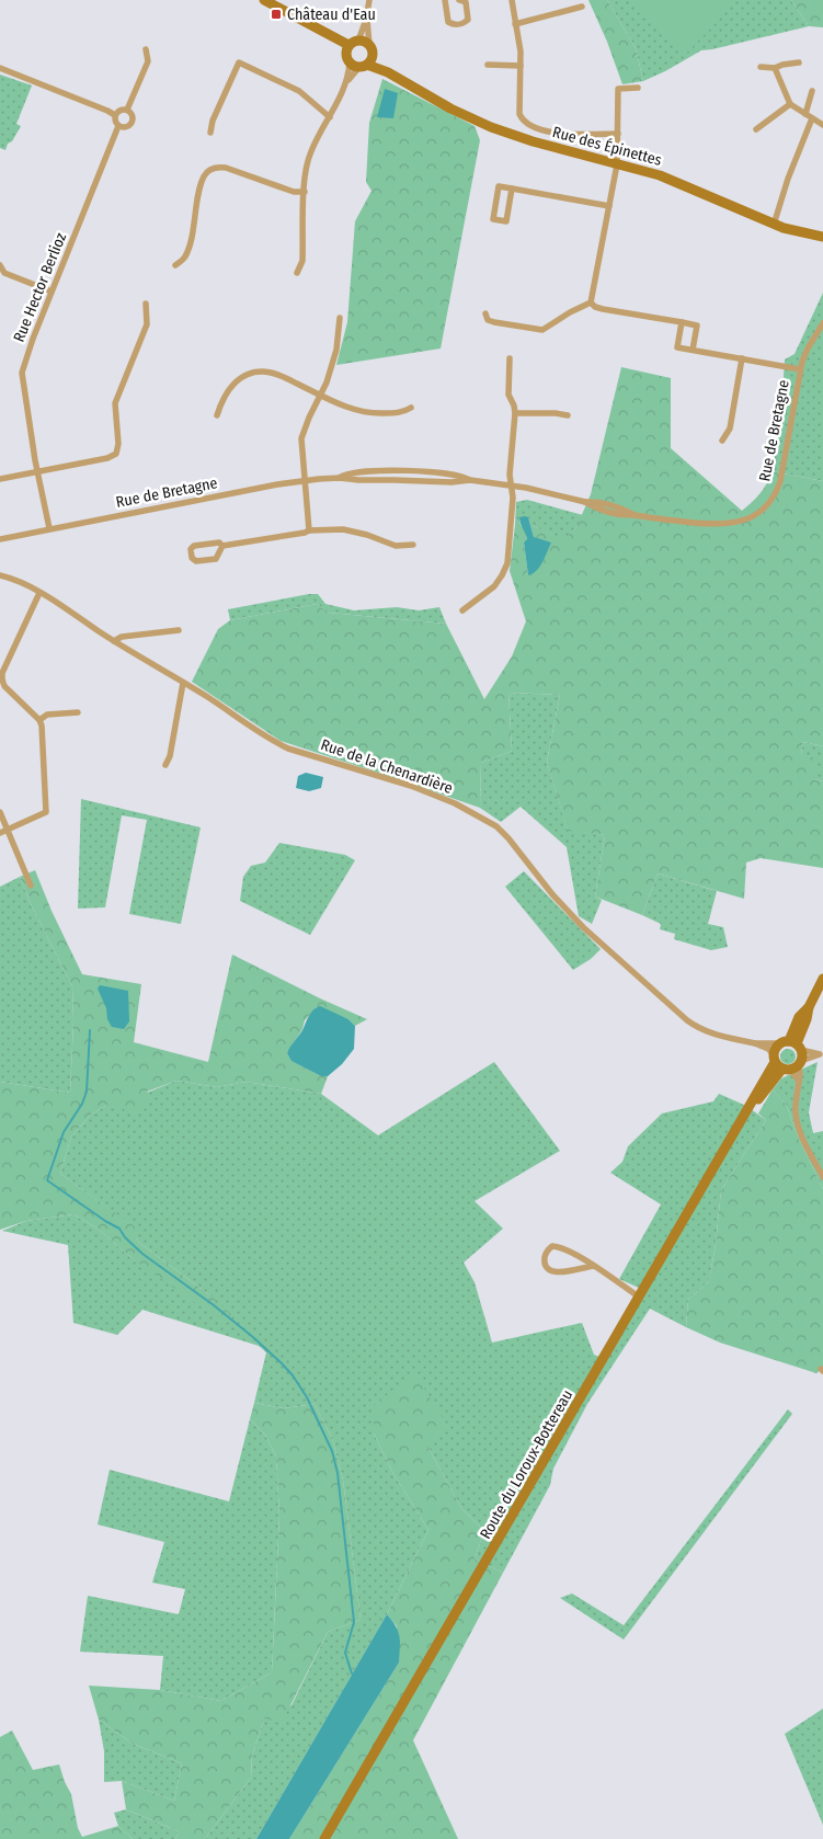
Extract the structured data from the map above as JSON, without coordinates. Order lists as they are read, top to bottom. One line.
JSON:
{"streets":{"main road":["Rue des Épinettes","Route du Loroux-Bottereau"],"street":["Rue Hector Berlioz","Rue de Bretagne","Rue de la Chenardière"]},"crossings":[["Rue Hector Berlioz","Rue de Bretagne"],["Rue de la Chenardière","Route du Loroux-Bottereau"]],"places":{"transit":["Château d'Eau"]}}
